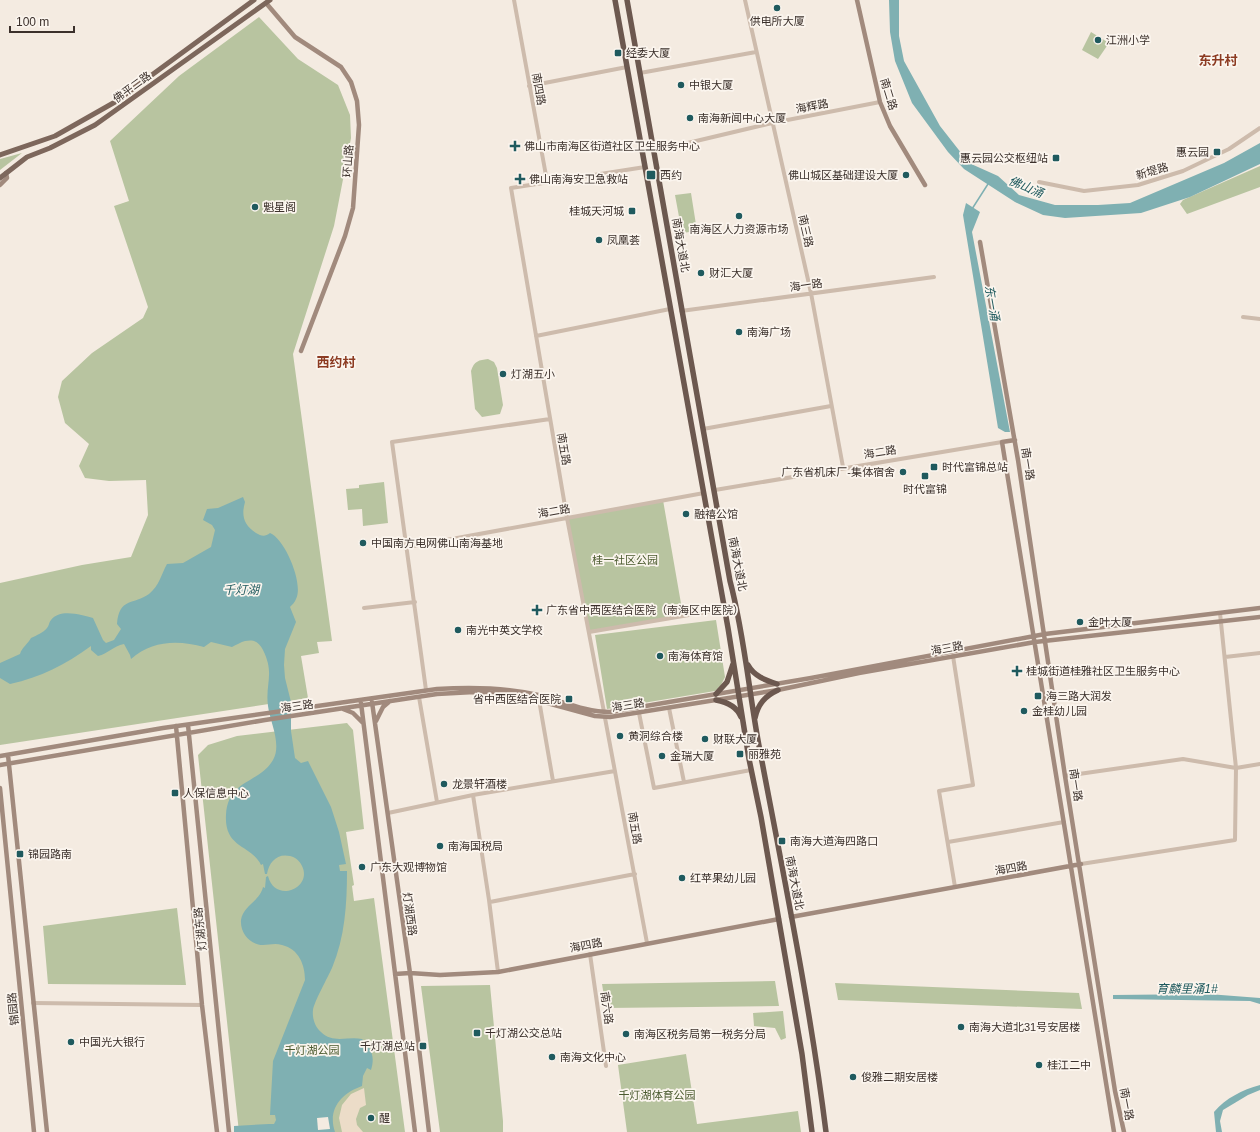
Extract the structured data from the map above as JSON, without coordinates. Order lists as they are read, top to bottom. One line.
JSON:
{"streets":{"highway":["南海大道北"],"main road":["佛平二路","南二路","环山路","南一路","海三路","海四路","灯湖西路","灯湖东路","锦园路"],"street":["南四路","海辉路","新堤路","南三路","海一路","南五路","海二路","南六路"]},"crossings":[["佛平二路","环山路"],["南四路","南五路"],["南二路","海辉路"],["海辉路","南三路"],["海辉路","南海大道北"],["南三路","海一路"],["南三路","海二路"],["南海大道北","海一路"],["南海大道北","海二路"],["南海大道北","海三路"],["南海大道北","海四路"],["南五路","海二路"],["南五路","海三路"],["南五路","海四路"],["海二路","南一路"],["南一路","海三路"],["南一路","海四路"],["海三路","灯湖西路"],["海三路","灯湖东路"],["海四路","灯湖西路"],["海四路","南六路"]],"districts":["东升村","西约村"],"water":["佛山涌","东一涌","千灯湖","育麟里涌1#"],"parks":["桂一社区公园","千灯湖公园","千灯湖体育公园"],"places":{"other":["供电所大厦","江洲小学","中银大厦","南海新闻中心大厦","佛山城区基础建设大厦","魁星阁","南海区人力资源市场","凤凰荟","财汇大厦","南海广场","灯湖五小","广东省机床厂-集体宿舍","融禧公馆","中国南方电网佛山南海基地","金叶大厦","南光中英文学校","南海体育馆","金桂幼儿园","黄洞综合楼","财联大厦","金瑞大厦","龙景轩酒楼","南海国税局","广东大观博物馆","红苹果幼儿园","南海大道北31号安居楼","南海区税务局第一税务分局","中国光大银行","南海文化中心","桂江二中","俊雅二期安居楼","醒"],"transit":["经委大厦","惠云园","惠云园公交枢纽站","西约","桂城天河城","时代富锦总站","时代富锦","海三路大润发","省中西医结合医院","丽雅苑","人保信息中心","南海大道海四路口","锦园路南","千灯湖公交总站","千灯湖总站"],"health":["佛山市南海区街道社区卫生服务中心","佛山南海安卫急救站","广东省中西医结合医院（南海区中医院）","桂城街道桂雅社区卫生服务中心"]},"scale_bar":"100 m"}
